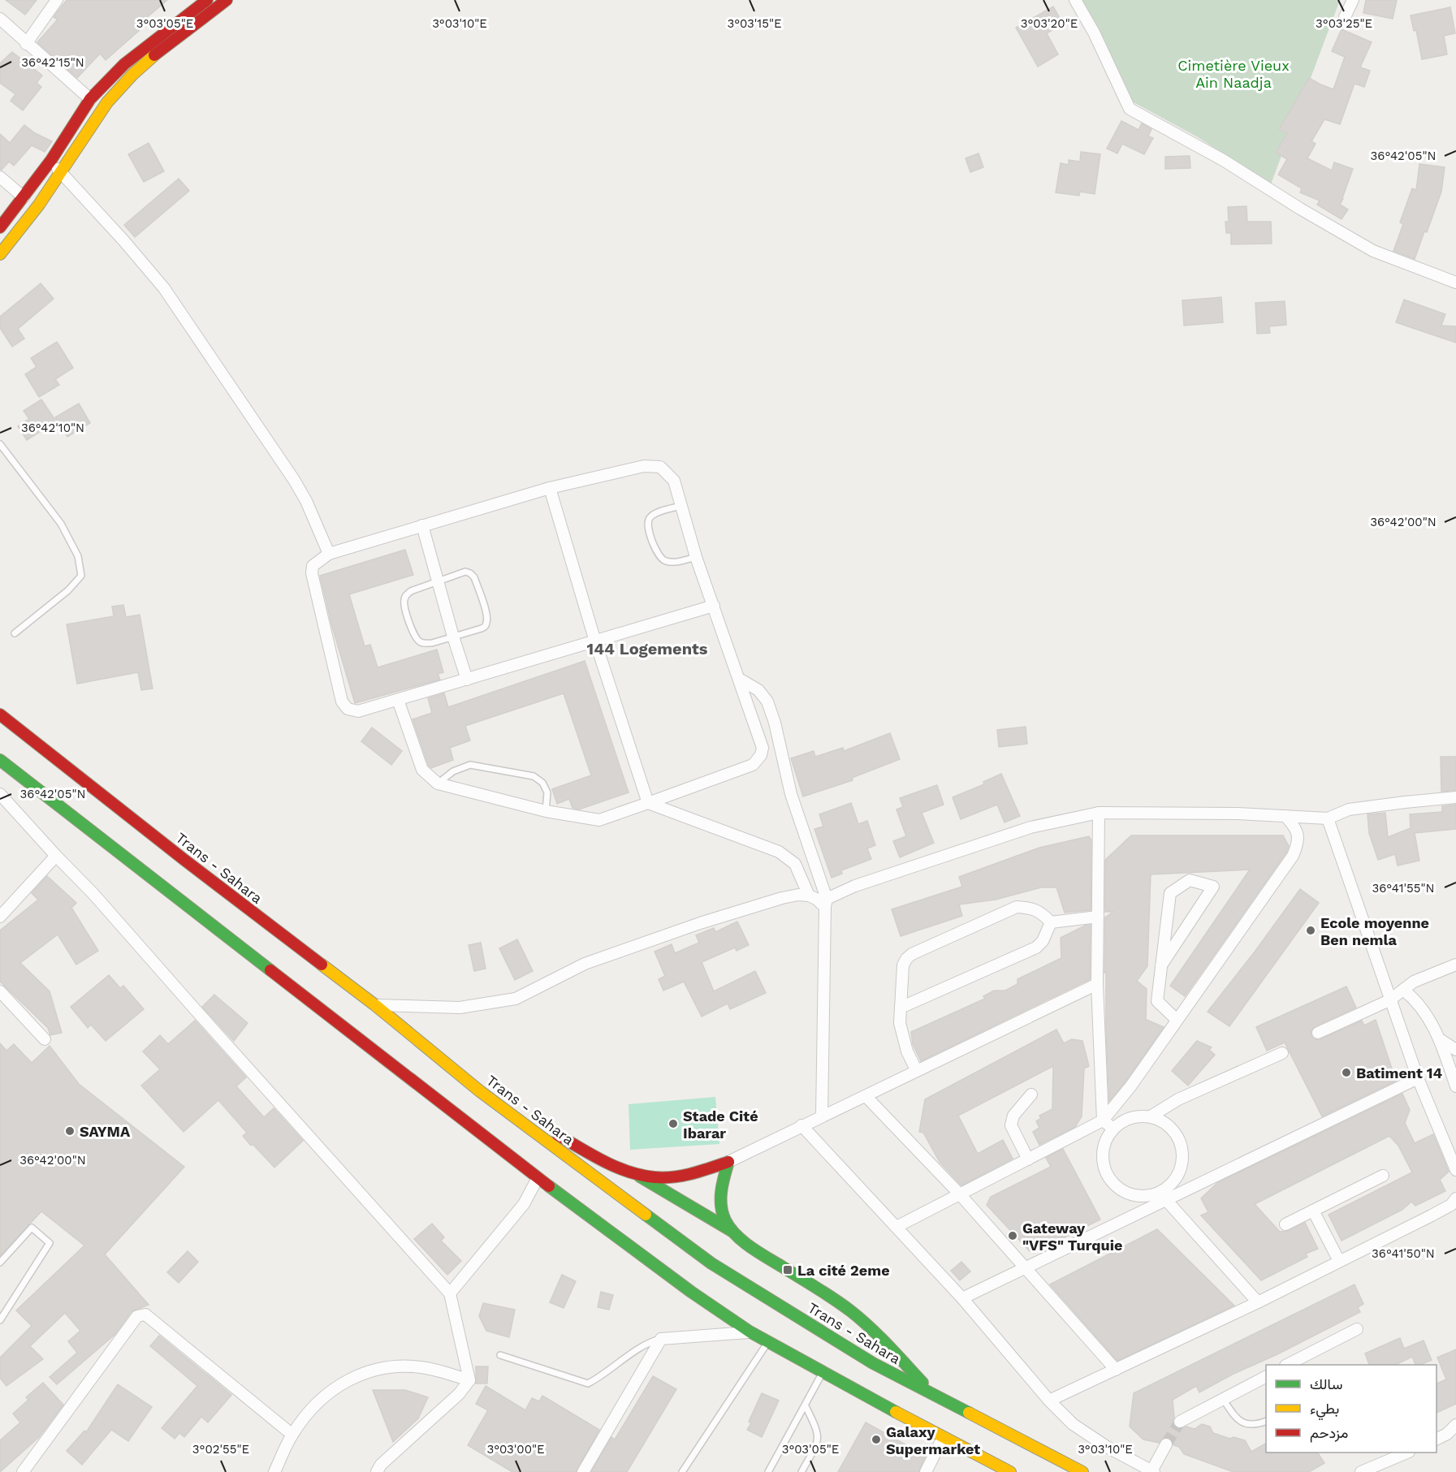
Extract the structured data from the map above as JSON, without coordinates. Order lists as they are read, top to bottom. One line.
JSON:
{"streets":{"main road":["Trans - Sahara"]},"districts":["144 Logements"],"parks":["Cimetière Vieux Ain Naadja"],"places":{"other":["Ecole moyenne Ben nemla","Batiment 14","Stade Cité Ibarar","SAYMA","Gateway \"VFS\" Turquie","Galaxy Supermarket"],"transit":["La cité 2eme"]},"legend":["سالك","بطيء","مزدحم"],"coordinates":["3°03'25\"E","3°03'05\"E","3°03'10\"E","3°03'15\"E","3°03'20\"E","36°42'15\"N","36°42'05\"N","36°42'10\"N","36°42'00\"N","36°41'55\"N","36°41'50\"N","3°02'55\"E","3°03'00\"E"]}
